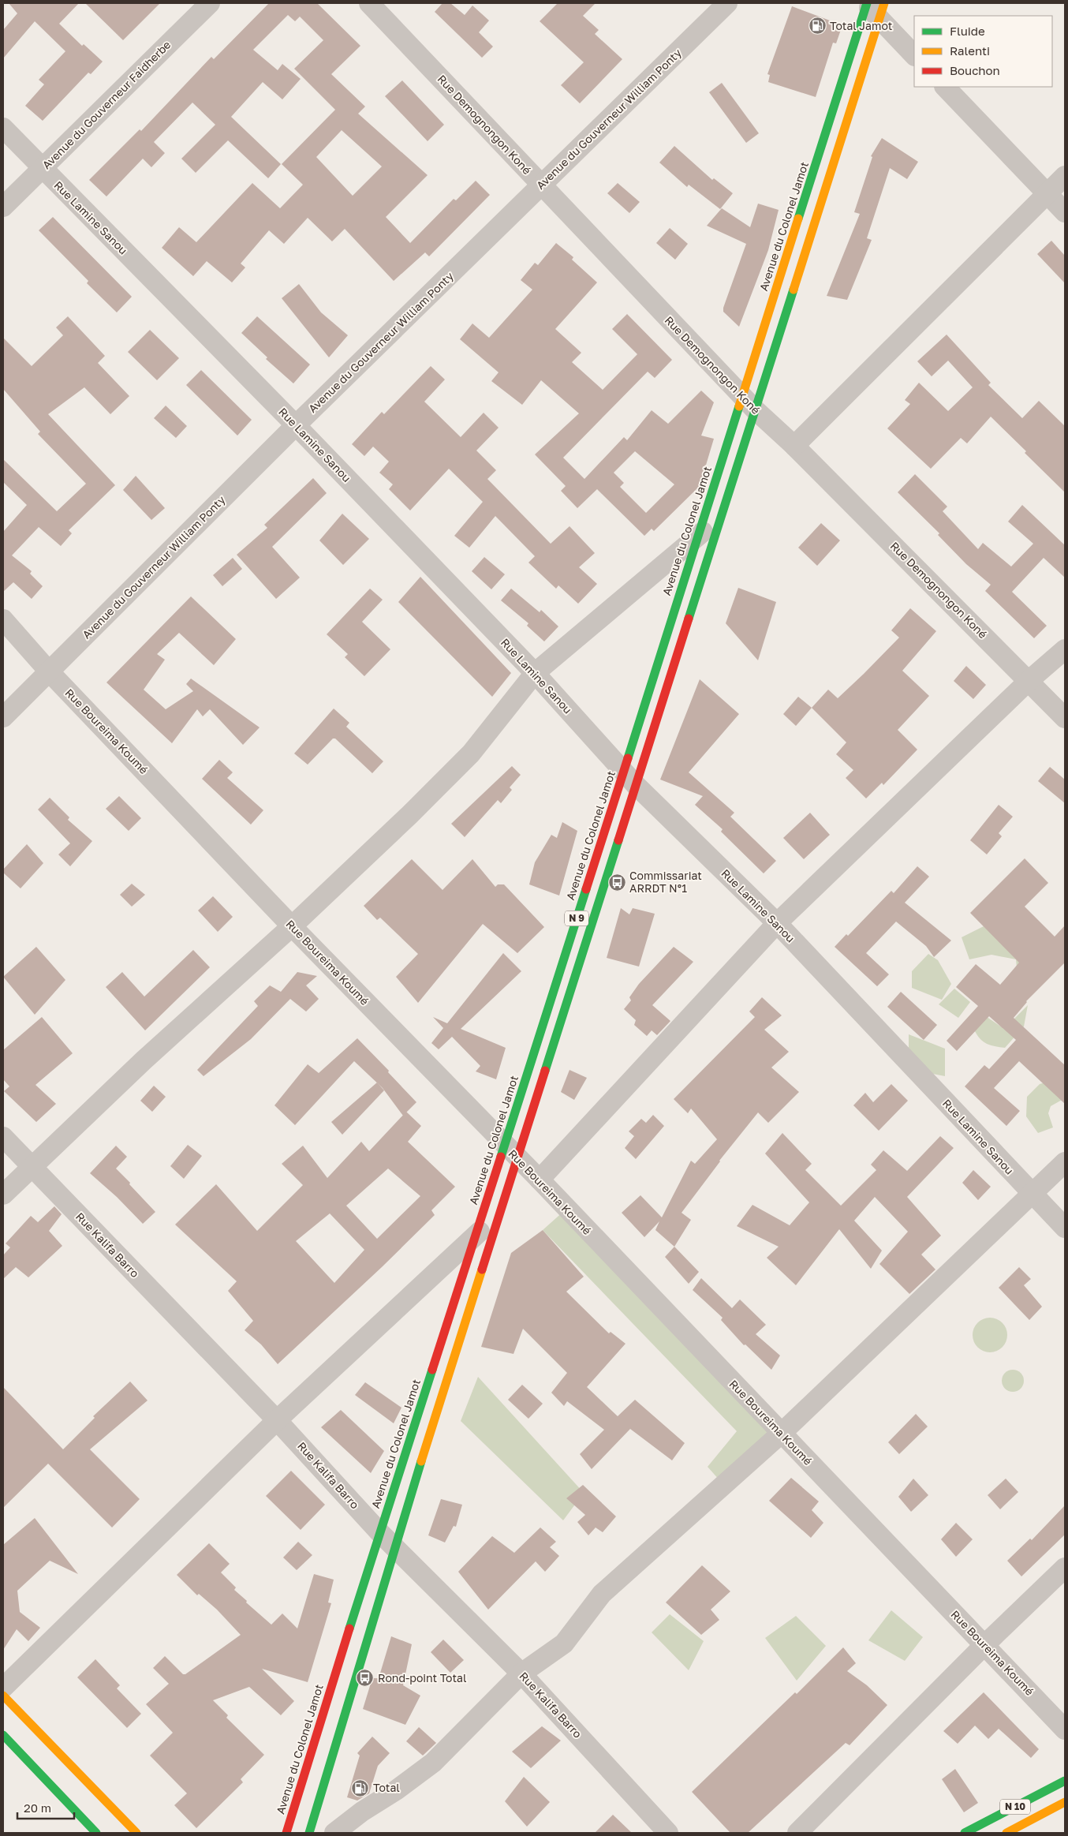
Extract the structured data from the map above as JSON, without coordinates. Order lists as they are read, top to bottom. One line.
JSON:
{"streets":{"main road":["Avenue du Colonel Jamot","N 9","N 10"],"street":["Avenue du Gouverneur Faidherbe","Avenue du Gouverneur William Ponty","Rue Demognongon Koné","Rue Lamine Sanou","Rue Boureima Koumé","Rue Kalifa Barro"]},"crossings":[["Avenue du Gouverneur Faidherbe","Rue Lamine Sanou"],["Avenue du Gouverneur William Ponty","Rue Demognongon Koné"],["Avenue du Gouverneur William Ponty","Rue Lamine Sanou"],["Avenue du Gouverneur William Ponty","Rue Boureima Koumé"],["Rue Demognongon Koné","Avenue du Colonel Jamot"],["Rue Lamine Sanou","Avenue du Colonel Jamot"],["Avenue du Colonel Jamot","Rue Boureima Koumé"],["Avenue du Colonel Jamot","Rue Kalifa Barro"]],"places":{"fuel station":["Total Jamot","Total"],"bus stop":["Commissariat ARRDT N°1","Rond-point Total"]},"legend":["Fluide","Ralenti","Bouchon"],"scale_bar":"20 m"}
